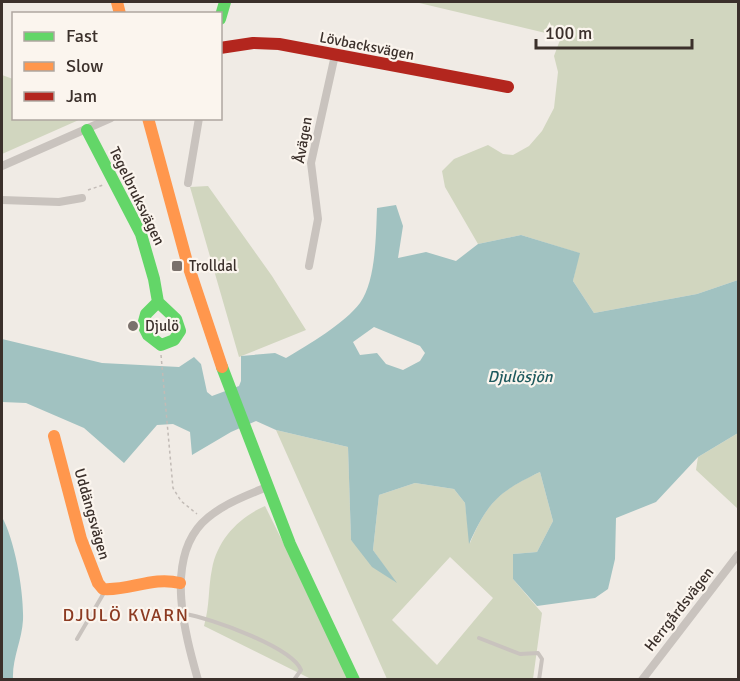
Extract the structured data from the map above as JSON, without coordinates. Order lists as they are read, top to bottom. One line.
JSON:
{"streets":{"street":["Lövbacksvägen","Åvägen","Tegelbruksvägen","Uddängsvägen","Herrgårdsvägen"]},"crossings":[["Lövbacksvägen","Åvägen"]],"districts":["DJULÖ KVARN"],"water":["Djulösjön"],"places":{"transit":["Trolldal"],"other":["Djulö"]},"legend":["Fast","Slow","Jam"],"scale_bar":"100 m"}
